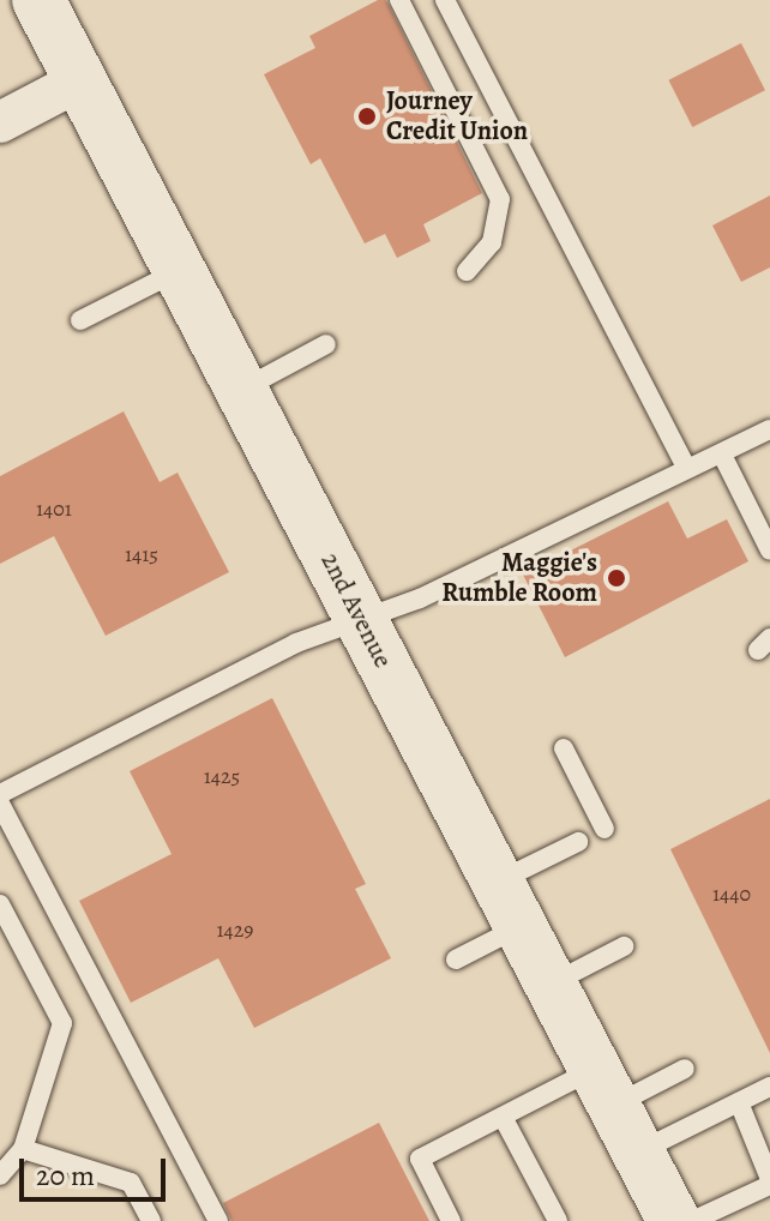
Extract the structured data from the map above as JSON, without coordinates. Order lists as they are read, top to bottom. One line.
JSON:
{"streets":{"main road":["2nd Avenue"]},"places":["Journey Credit Union","Maggie's Rumble Room"],"house_numbers":["1401","1415","1425","1440","1429"],"scale_bar":"20 m"}
